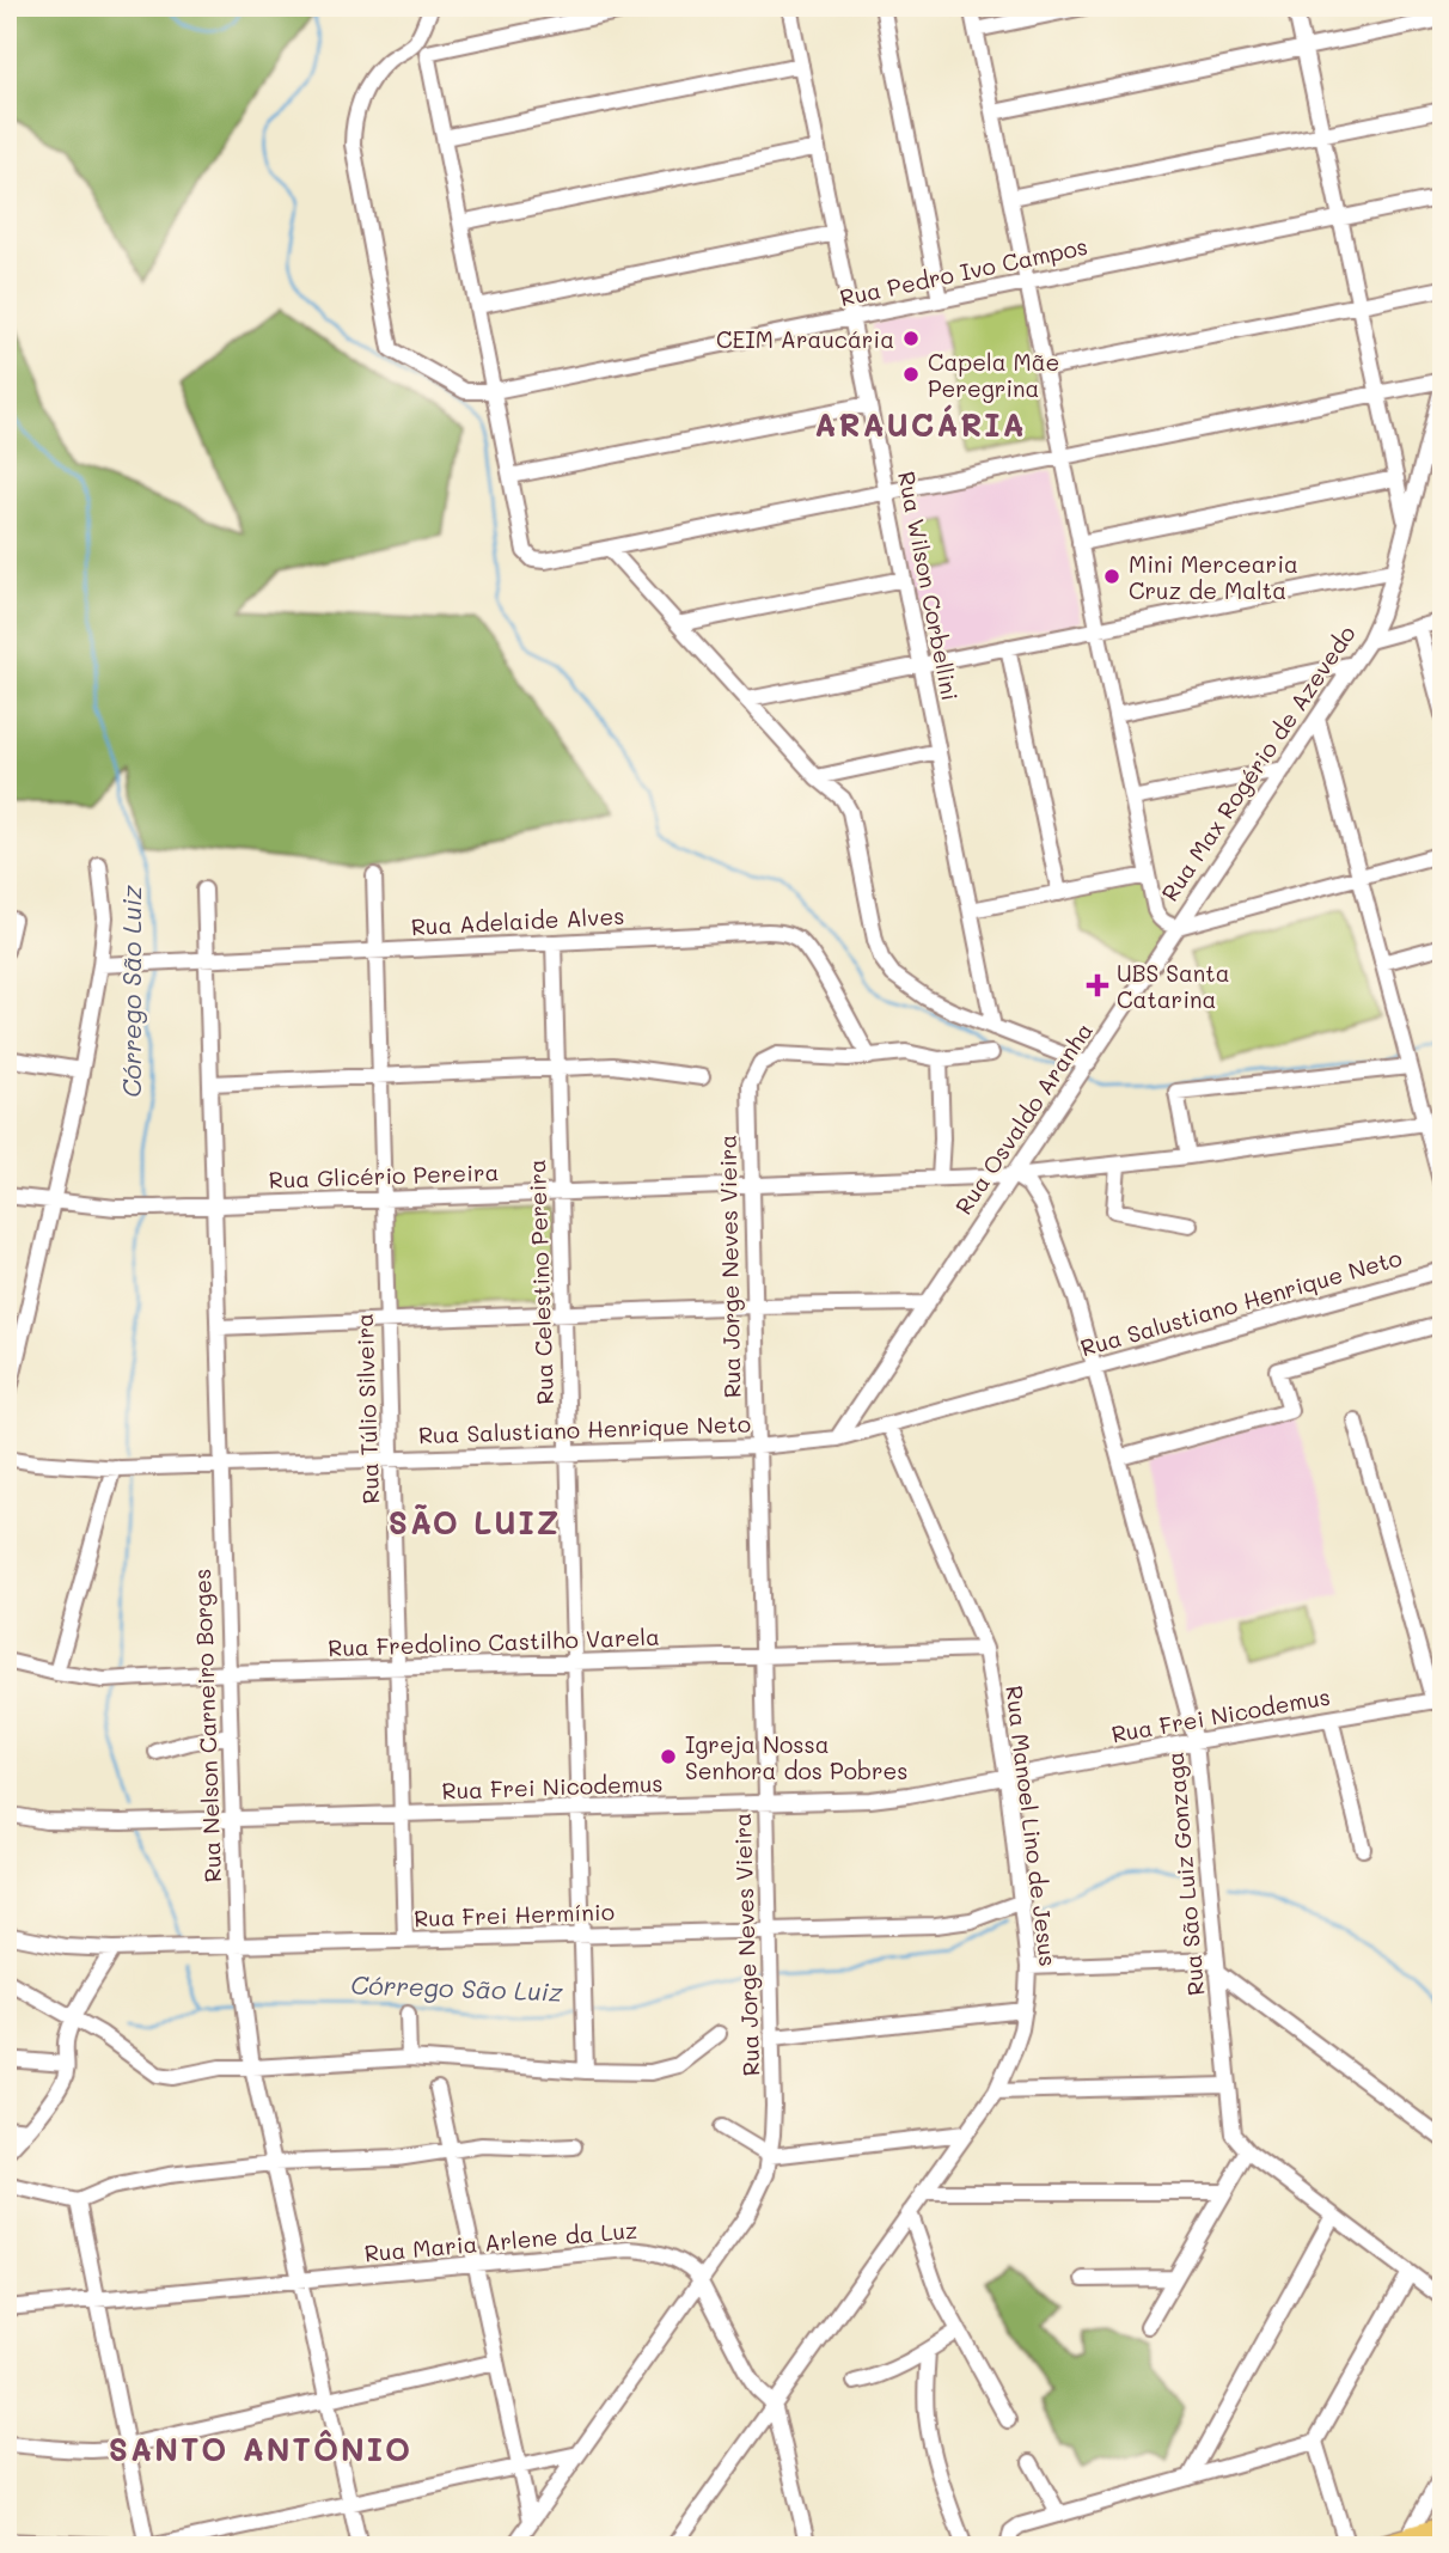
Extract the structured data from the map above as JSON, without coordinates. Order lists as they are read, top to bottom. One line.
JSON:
{"streets":{"street":["Rua Pedro Ivo Campos","Rua Wilson Corbellini","Rua Max Rogério de Azevedo","Rua Adelaide Alves","Rua Osvaldo Aranha","Rua Glicério Pereira","Rua Jorge Neves Vieira","Rua Celestino Pereira","Rua Salustiano Henrique Neto","Rua Túlio Silveira","Rua Fredolino Castilho Varela","Rua Frei Nicodemus","Rua Nelson Carneiro Borges","Rua Manoel Lino de Jesus","Rua São Luiz Gonzaga","Rua Frei Hermínio","Rua Maria Arlene da Luz"]},"crossings":[["Rua Pedro Ivo Campos","Rua Wilson Corbellini"],["Rua Max Rogério de Azevedo","Rua Osvaldo Aranha"],["Rua Adelaide Alves","Rua Jorge Neves Vieira"],["Rua Adelaide Alves","Rua Celestino Pereira"],["Rua Adelaide Alves","Rua Túlio Silveira"],["Rua Adelaide Alves","Rua Nelson Carneiro Borges"],["Rua Osvaldo Aranha","Rua Glicério Pereira"],["Rua Osvaldo Aranha","Rua Salustiano Henrique Neto"],["Rua Osvaldo Aranha","Rua São Luiz Gonzaga"],["Rua Glicério Pereira","Rua Jorge Neves Vieira"],["Rua Glicério Pereira","Rua Celestino Pereira"],["Rua Glicério Pereira","Rua Túlio Silveira"],["Rua Glicério Pereira","Rua Nelson Carneiro Borges"],["Rua Glicério Pereira","Rua São Luiz Gonzaga"],["Rua Jorge Neves Vieira","Rua Salustiano Henrique Neto"],["Rua Jorge Neves Vieira","Rua Fredolino Castilho Varela"],["Rua Jorge Neves Vieira","Rua Frei Nicodemus"],["Rua Jorge Neves Vieira","Rua Frei Hermínio"],["Rua Jorge Neves Vieira","Rua Maria Arlene da Luz"],["Rua Celestino Pereira","Rua Salustiano Henrique Neto"],["Rua Celestino Pereira","Rua Fredolino Castilho Varela"],["Rua Celestino Pereira","Rua Frei Nicodemus"],["Rua Celestino Pereira","Rua Frei Hermínio"],["Rua Salustiano Henrique Neto","Rua Túlio Silveira"],["Rua Salustiano Henrique Neto","Rua Nelson Carneiro Borges"],["Rua Salustiano Henrique Neto","Rua Manoel Lino de Jesus"],["Rua Salustiano Henrique Neto","Rua São Luiz Gonzaga"],["Rua Túlio Silveira","Rua Fredolino Castilho Varela"],["Rua Túlio Silveira","Rua Frei Nicodemus"],["Rua Túlio Silveira","Rua Frei Hermínio"],["Rua Fredolino Castilho Varela","Rua Nelson Carneiro Borges"],["Rua Fredolino Castilho Varela","Rua Manoel Lino de Jesus"],["Rua Frei Nicodemus","Rua Nelson Carneiro Borges"],["Rua Frei Nicodemus","Rua Manoel Lino de Jesus"],["Rua Frei Nicodemus","Rua São Luiz Gonzaga"],["Rua Nelson Carneiro Borges","Rua Frei Hermínio"],["Rua Nelson Carneiro Borges","Rua Maria Arlene da Luz"],["Rua Manoel Lino de Jesus","Rua Frei Hermínio"],["Rua Manoel Lino de Jesus","Rua Maria Arlene da Luz"]],"districts":["ARAUCÁRIA","SÃO LUIZ","SANTO ANTÔNIO"],"water":["Córrego São Luiz"],"places":{"other":["CEIM Araucária","Capela Mãe Peregrina","Mini Mercearia Cruz de Malta","Igreja Nossa Senhora dos Pobres"],"health":["UBS Santa Catarina"]}}
